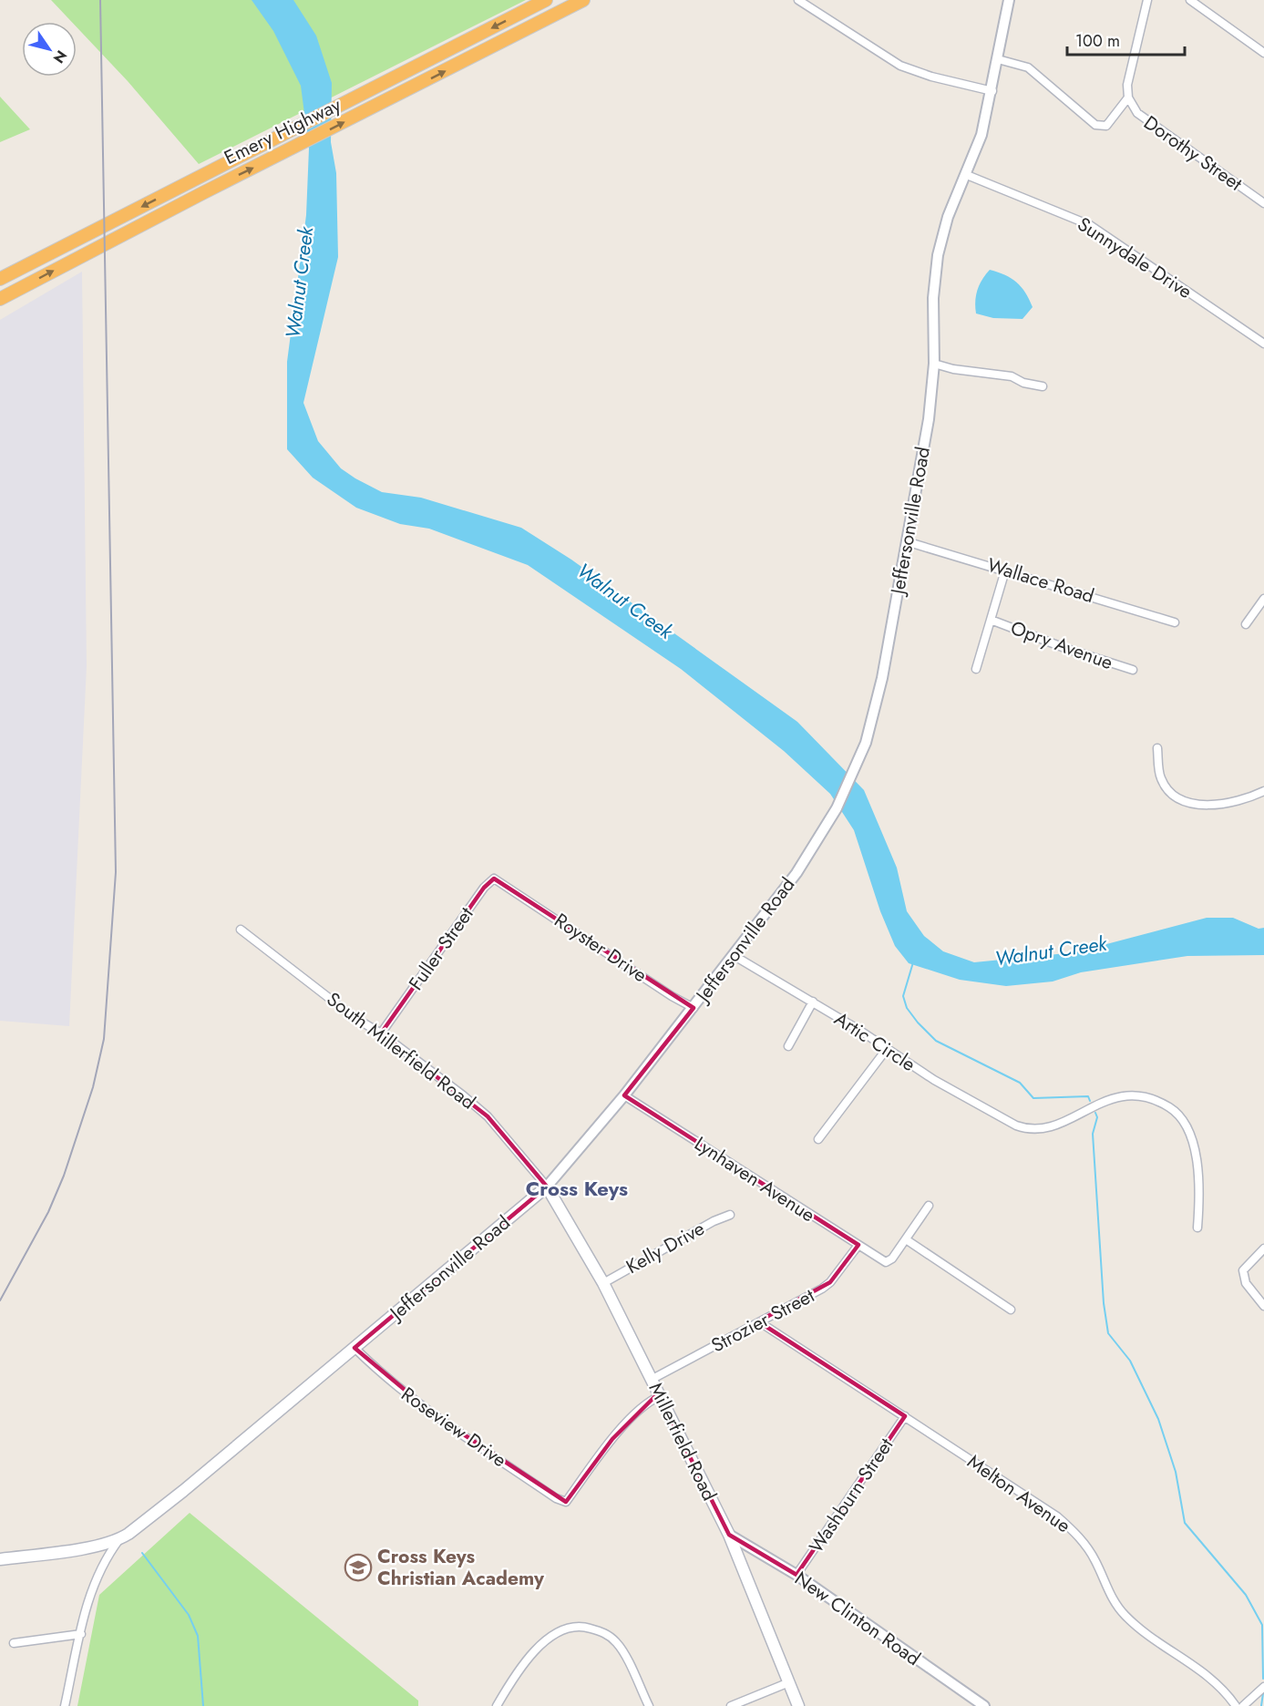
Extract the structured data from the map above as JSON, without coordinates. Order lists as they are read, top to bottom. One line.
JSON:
{"streets":{"highway":["Emery Highway"],"main road":["Jeffersonville Road","Millerfield Road"],"street":["Dorothy Street","Sunnydale Drive","Wallace Road","Opry Avenue","Royster Drive","Fuller Street","Artic Circle","South Millerfield Road","Lynhaven Avenue","Kelly Drive","Strozier Street","Roseview Drive","Melton Avenue","Washburn Street","New Clinton Road"]},"crossings":[["Sunnydale Drive","Jeffersonville Road"],["Jeffersonville Road","Wallace Road"],["Jeffersonville Road","Royster Drive"],["Jeffersonville Road","Artic Circle"],["Jeffersonville Road","South Millerfield Road"],["Jeffersonville Road","Lynhaven Avenue"],["Jeffersonville Road","Roseview Drive"],["Jeffersonville Road","Millerfield Road"],["Royster Drive","Fuller Street"],["Fuller Street","South Millerfield Road"],["South Millerfield Road","Millerfield Road"],["Lynhaven Avenue","Strozier Street"],["Kelly Drive","Millerfield Road"],["Strozier Street","Millerfield Road"],["Strozier Street","Melton Avenue"],["Roseview Drive","Millerfield Road"],["Millerfield Road","New Clinton Road"],["Melton Avenue","Washburn Street"],["Washburn Street","New Clinton Road"]],"districts":["Cross Keys"],"water":["Walnut Creek"],"places":{"school or university":["Cross Keys Christian Academy"]},"scale_bar":"100 m","north":"bottom right"}
